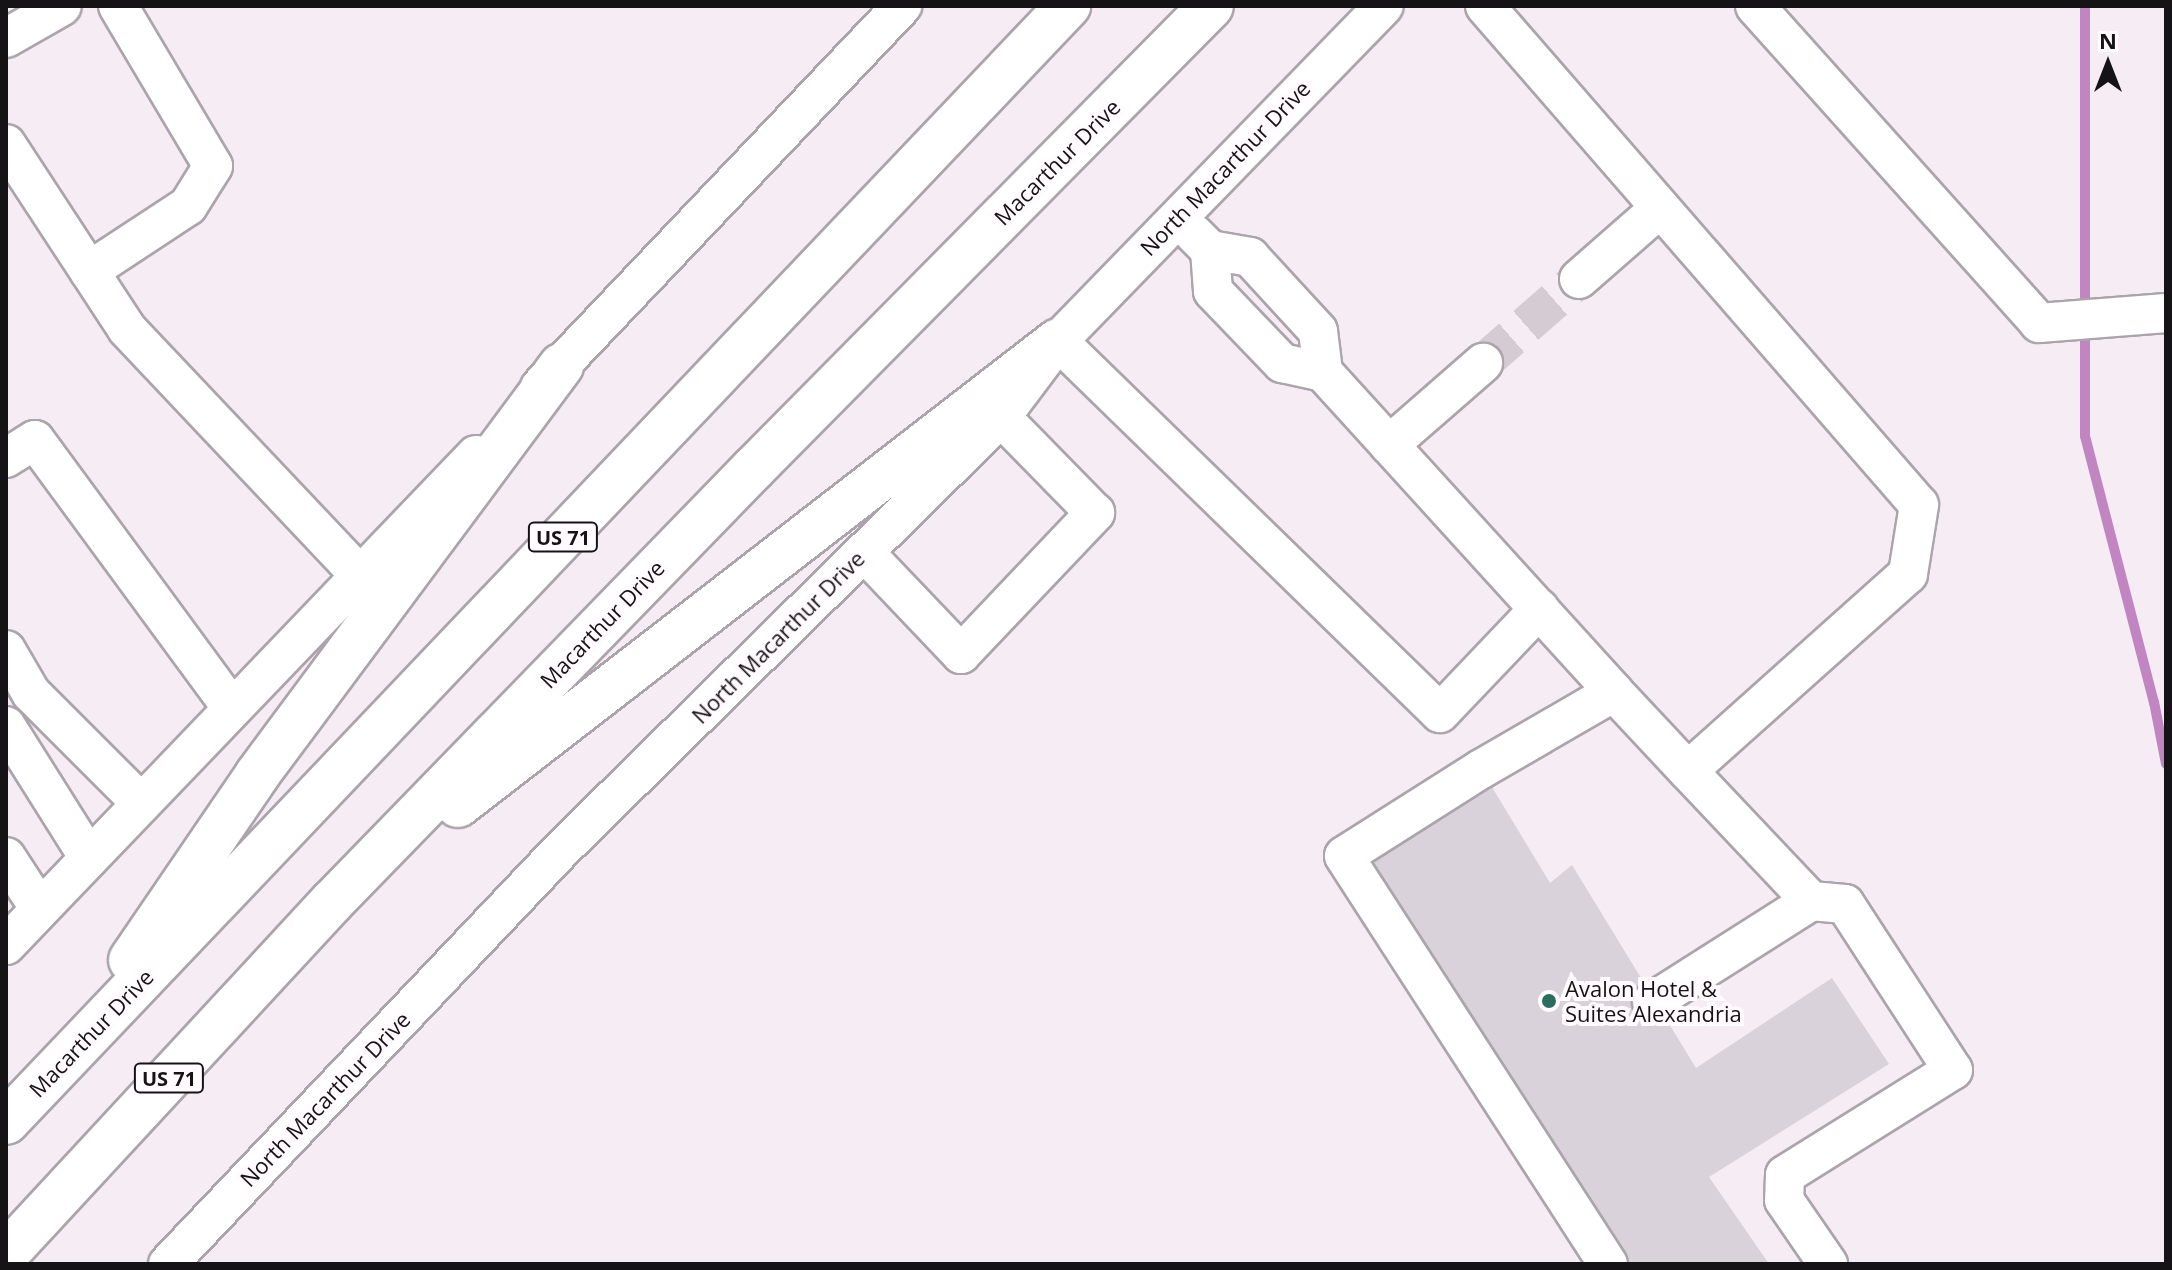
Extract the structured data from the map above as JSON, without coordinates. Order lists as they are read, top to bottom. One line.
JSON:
{"streets":{"highway":["Macarthur Drive","US 71"],"street":["North Macarthur Drive"]},"places":["Avalon Hotel & Suites Alexandria"],"north":"top"}
